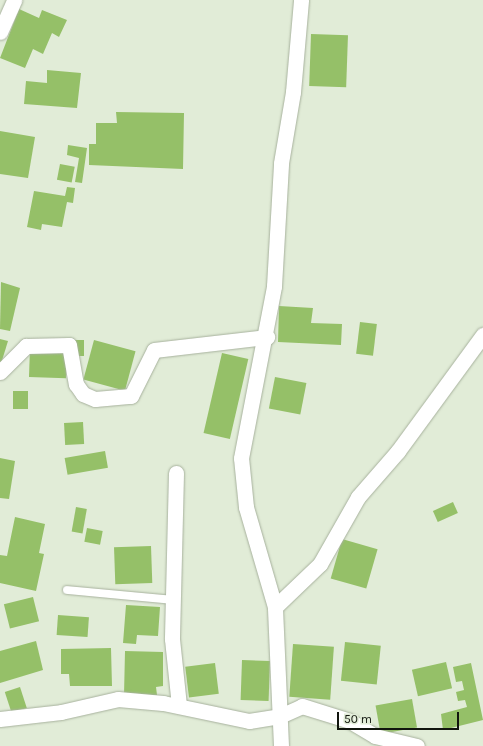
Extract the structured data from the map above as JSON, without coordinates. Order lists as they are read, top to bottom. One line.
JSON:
{"scale_bar":"50 m"}
